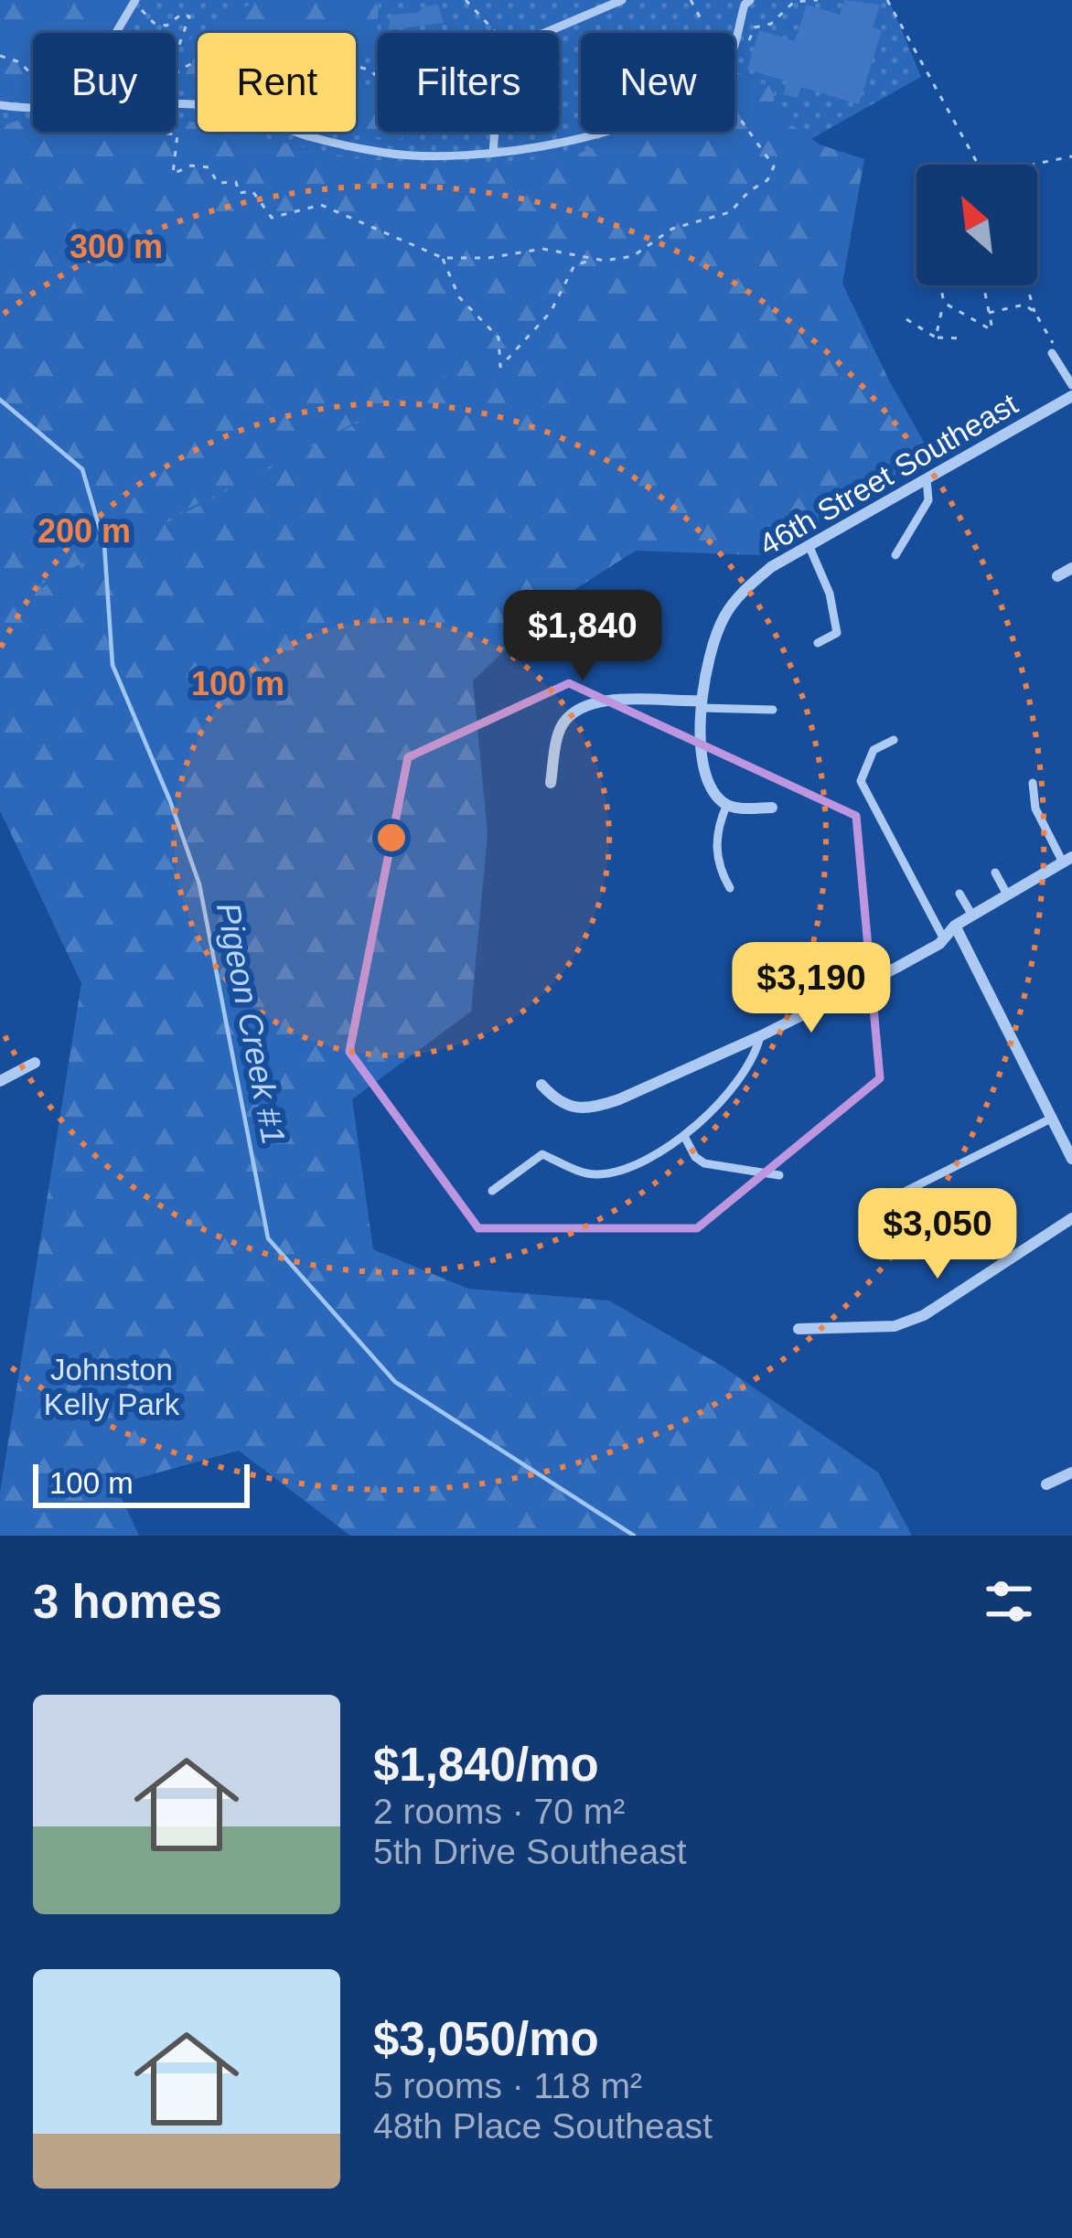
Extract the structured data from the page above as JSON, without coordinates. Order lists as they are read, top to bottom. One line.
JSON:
{"streets":{"street":["46th Street Southeast"]},"water":["Pigeon Creek #1"],"parks":["Johnston Kelly Park"],"scale_bar":"100 m","north":"top left","page":{"chip":["Buy","Rent","Filters","New"],"price":["$1,840","$3,190","$3,050"],"scale":"100 m","heading":"3 homes","list":[{"name":"$1,840/mo","note":"2 rooms · 70 m² · 5th Drive Southeast"},{"name":"$3,050/mo","note":"5 rooms · 118 m² · 48th Place Southeast"}]},"rings":["300 m","200 m","100 m"]}
